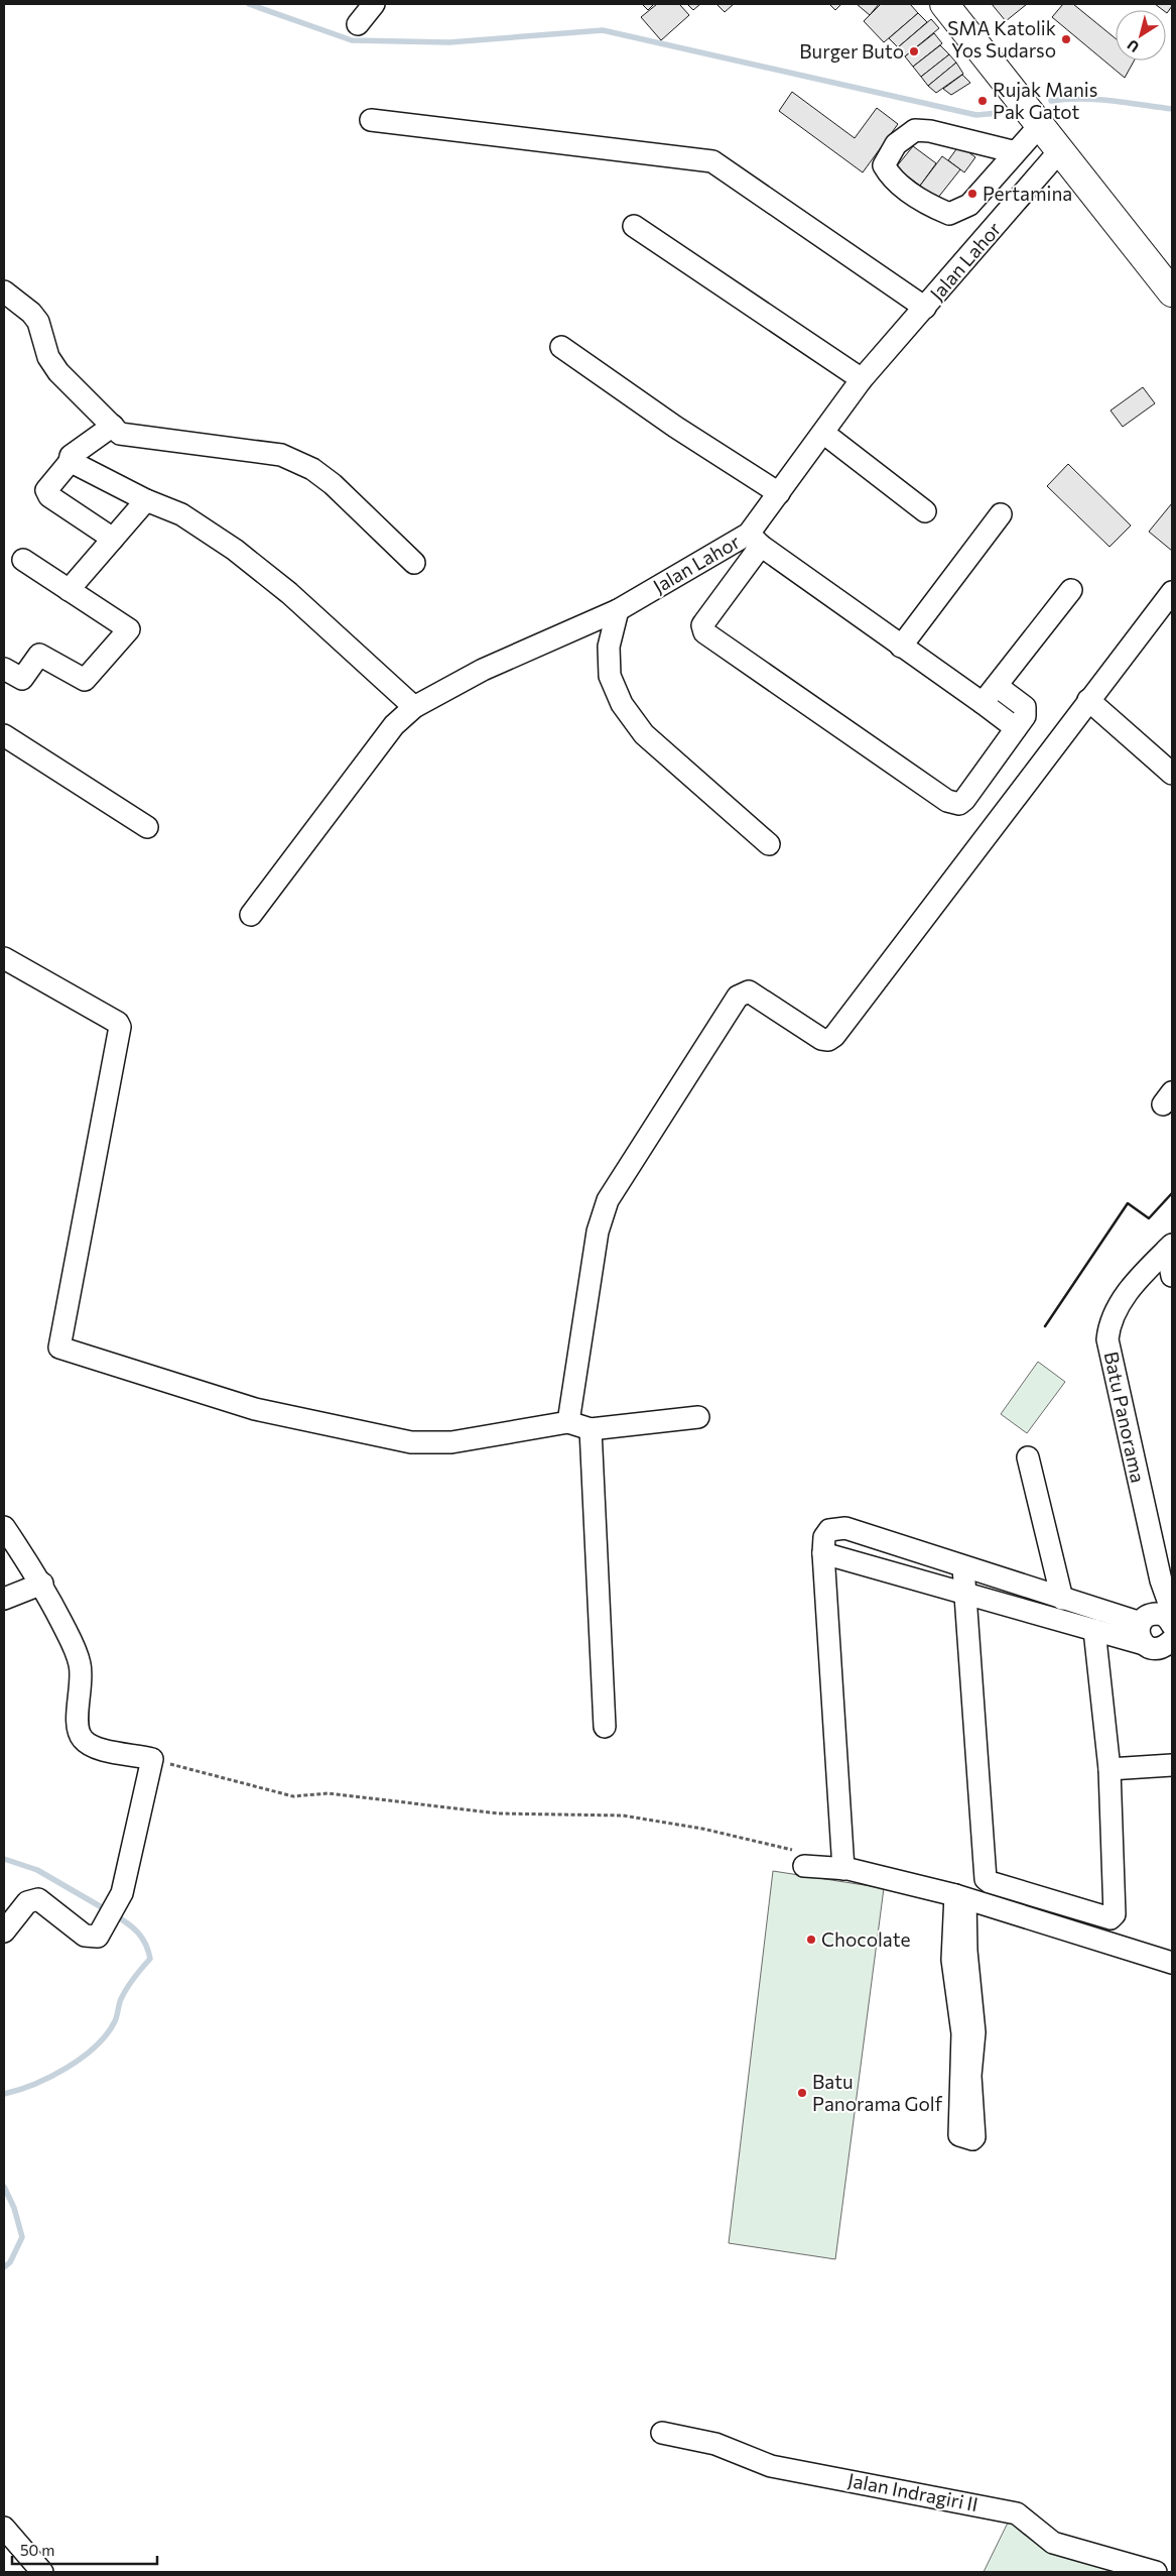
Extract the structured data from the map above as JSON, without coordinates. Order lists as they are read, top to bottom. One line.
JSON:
{"streets":{"street":["Jalan Lahor","Batu Panorama","Jalan Indragiri II"]},"places":["SMA Katolik Yos Sudarso","Burger Buto","Rujak Manis Pak Gatot","Pertamina","Chocolate","Batu Panorama Golf"],"scale_bar":"50 m","north":"bottom left"}
